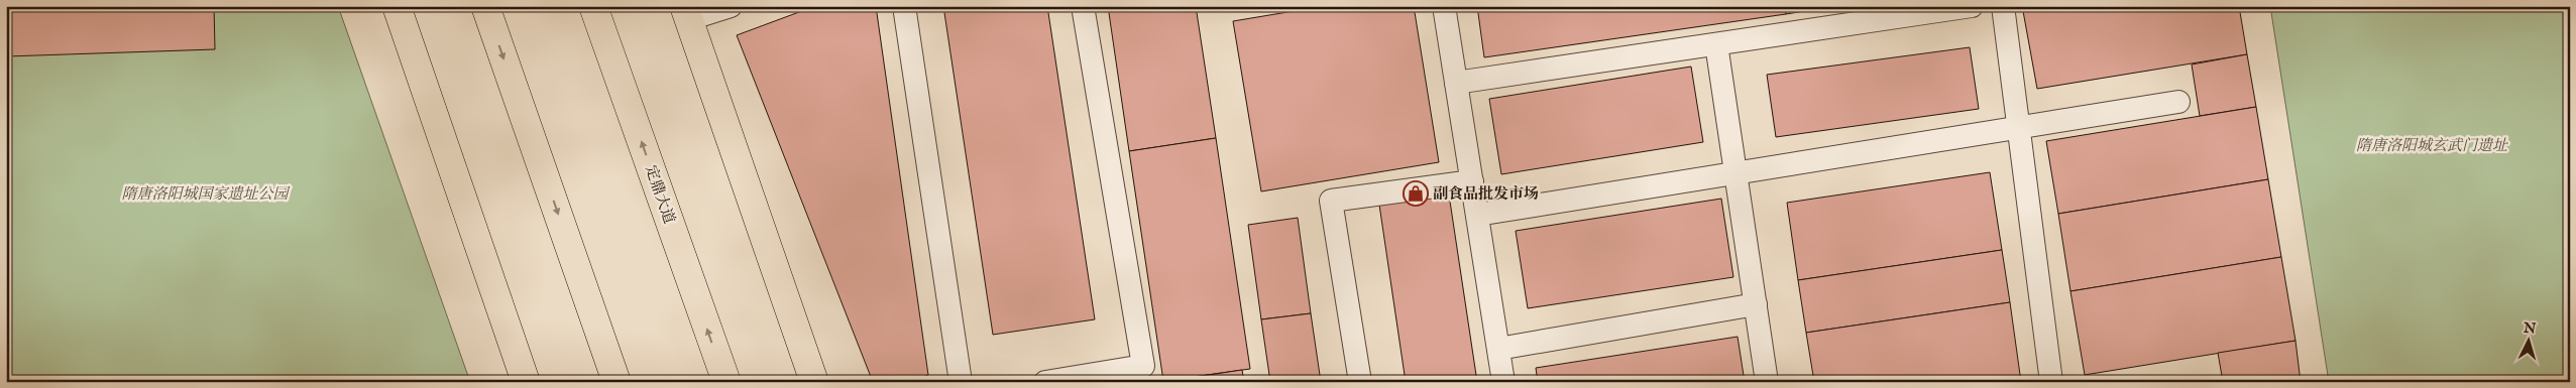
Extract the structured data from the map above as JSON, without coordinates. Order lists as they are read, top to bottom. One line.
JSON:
{"streets":{"main road":["定鼎大道"]},"parks":["隋唐洛阳城玄武门遗址","隋唐洛阳城国家遗址公园"],"places":{"shop":["副食品批发市场"]},"north":"top"}
